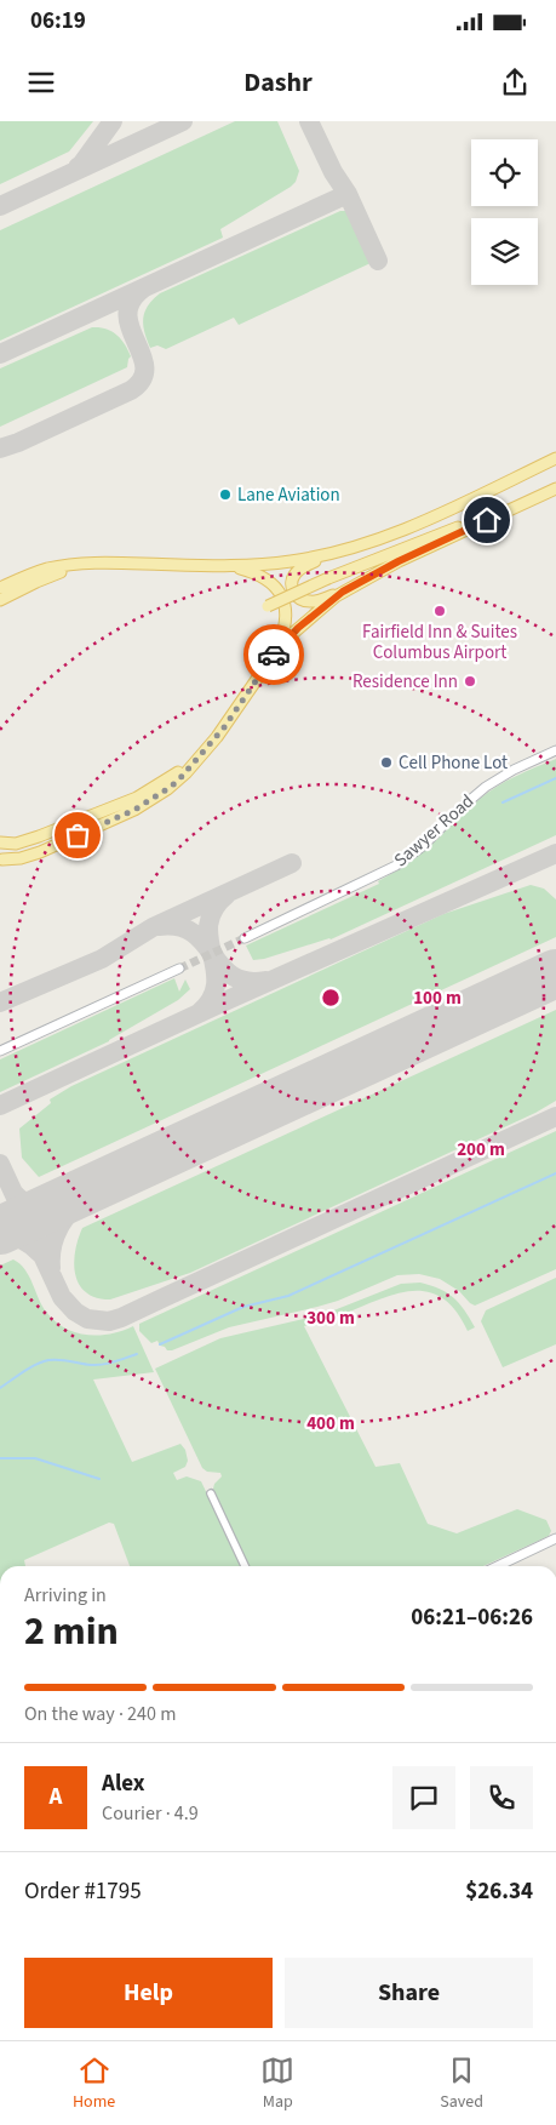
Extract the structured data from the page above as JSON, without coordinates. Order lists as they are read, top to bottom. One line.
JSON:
{"streets":{"street":["Sawyer Road"]},"places":["Lane Aviation","Fairfield Inn & Suites Columbus Airport","Residence Inn","Cell Phone Lot"],"page":{"status":"06:19","header":"Dashr","heading":["2 min","Arriving in","06:21–06:26"],"panel":["Alex","Courier · 4.9","Order #1795","$26.34"],"bar":"On the way · 240 m","round":"A","buttons":["Help","Share"],"tabs":["Home","Map","Saved"]},"rings":["100 m","200 m","300 m","400 m"]}
